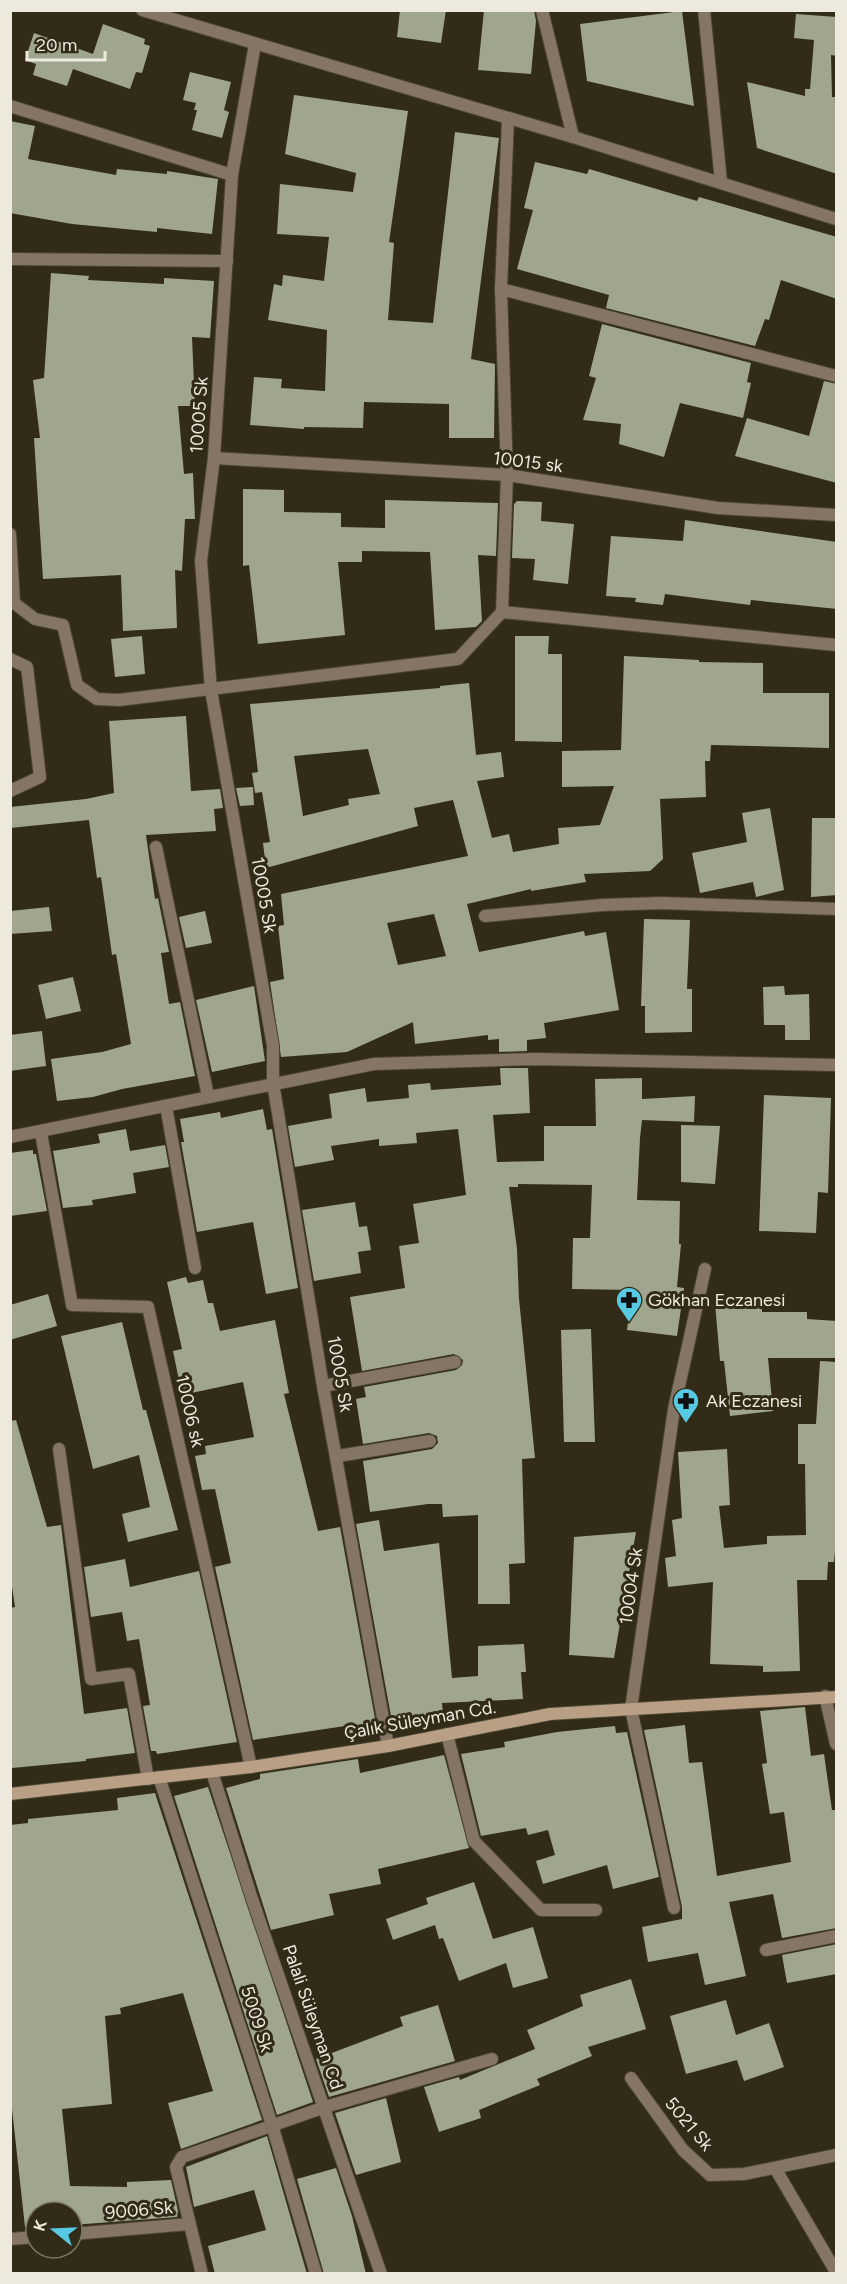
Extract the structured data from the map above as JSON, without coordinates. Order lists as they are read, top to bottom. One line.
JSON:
{"streets":{"main road":["Çalık Süleyman Cd."],"street":["10005 Sk","10015 sk","10006 sk","10004 Sk","Palali Süleyman Cd","5009 Sk","5021 Sk","9006 Sk"]},"crossings":[["10005 Sk","10015 sk"],["10005 Sk","Çalık Süleyman Cd."],["10006 sk","Çalık Süleyman Cd."],["10004 Sk","Çalık Süleyman Cd."],["Çalık Süleyman Cd.","Palali Süleyman Cd"],["Çalık Süleyman Cd.","5009 Sk"],["Palali Süleyman Cd","9006 Sk"],["5009 Sk","9006 Sk"]],"places":{"pharmacy":["Gökhan Eczanesi","Ak Eczanesi"]},"scale_bar":"20 m","north":"left"}
